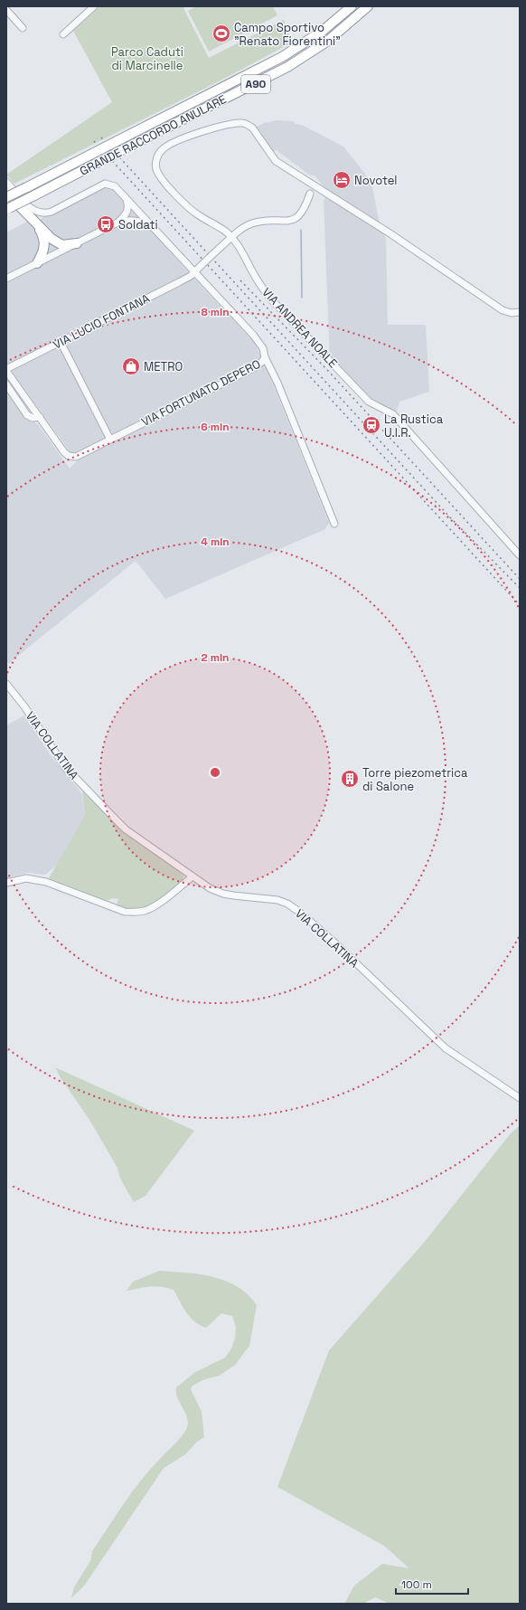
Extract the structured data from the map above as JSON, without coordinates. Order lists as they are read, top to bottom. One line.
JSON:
{"streets":{"highway":["A90","GRANDE RACCORDO ANULARE"],"street":["VIA LUCIO FONTANA","VIA ANDREA NOALE","VIA FORTUNATO DEPERO","VIA COLLATINA"]},"crossings":[["VIA LUCIO FONTANA","VIA ANDREA NOALE"]],"parks":["Parco Caduti di Marcinelle"],"places":{"sports":["Campo Sportivo \"Renato Fiorentini\""],"hotel":["Novotel"],"bus stop":["Soldati"],"shop":["METRO"],"station":["La Rustica U.I.R."],"building":["Torre piezometrica di Salone"]},"scale_bar":"100 m","rings":["8 min","6 min","4 min","2 min"]}
